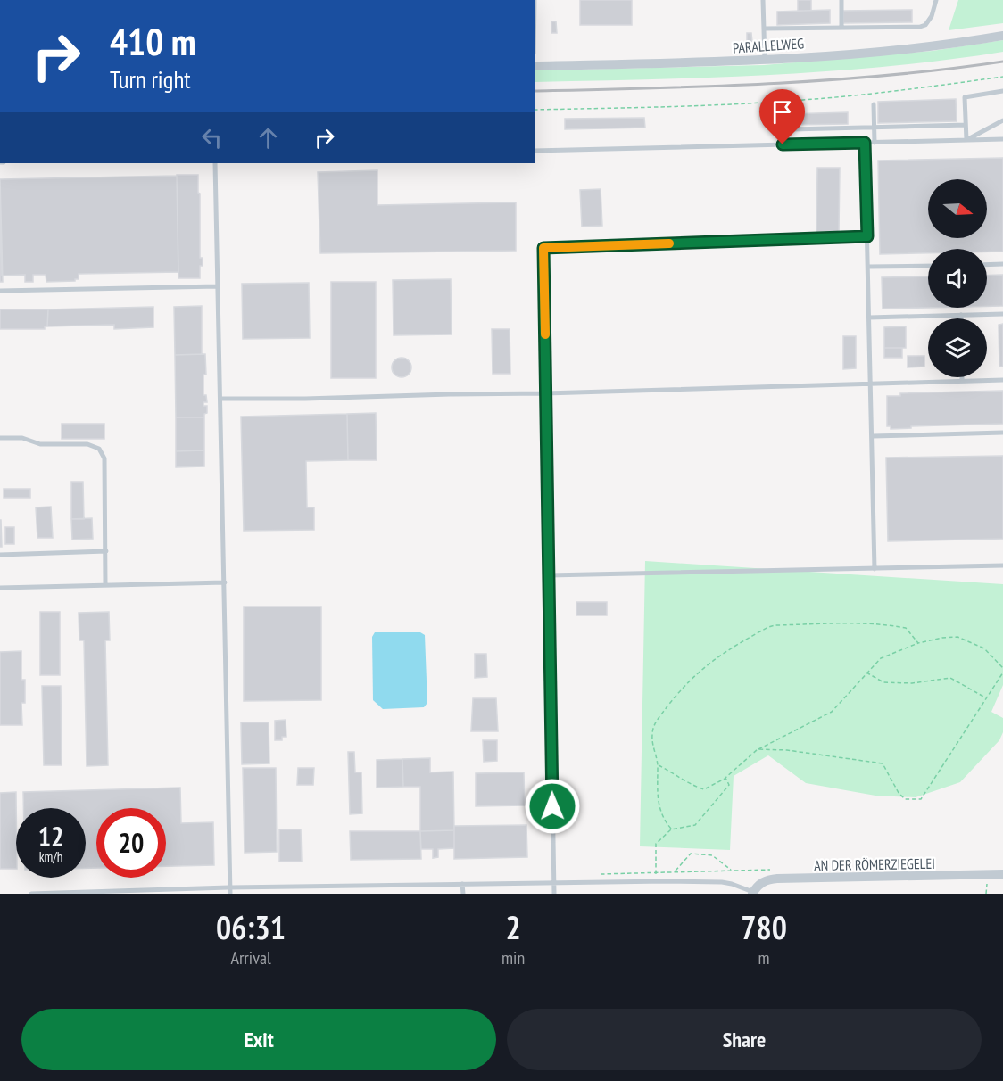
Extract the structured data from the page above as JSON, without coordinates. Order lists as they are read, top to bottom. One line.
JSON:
{"streets":{"street":["PARALLELWEG","AN DER RÖMERZIEGELEI"]},"north":"right","page":{"turn":["410 m","Turn right"],"speed":"12 km/h","limit":"20","eta":["06:31","Arrival","2","min","780","m"],"buttons":["Exit","Share"]}}
